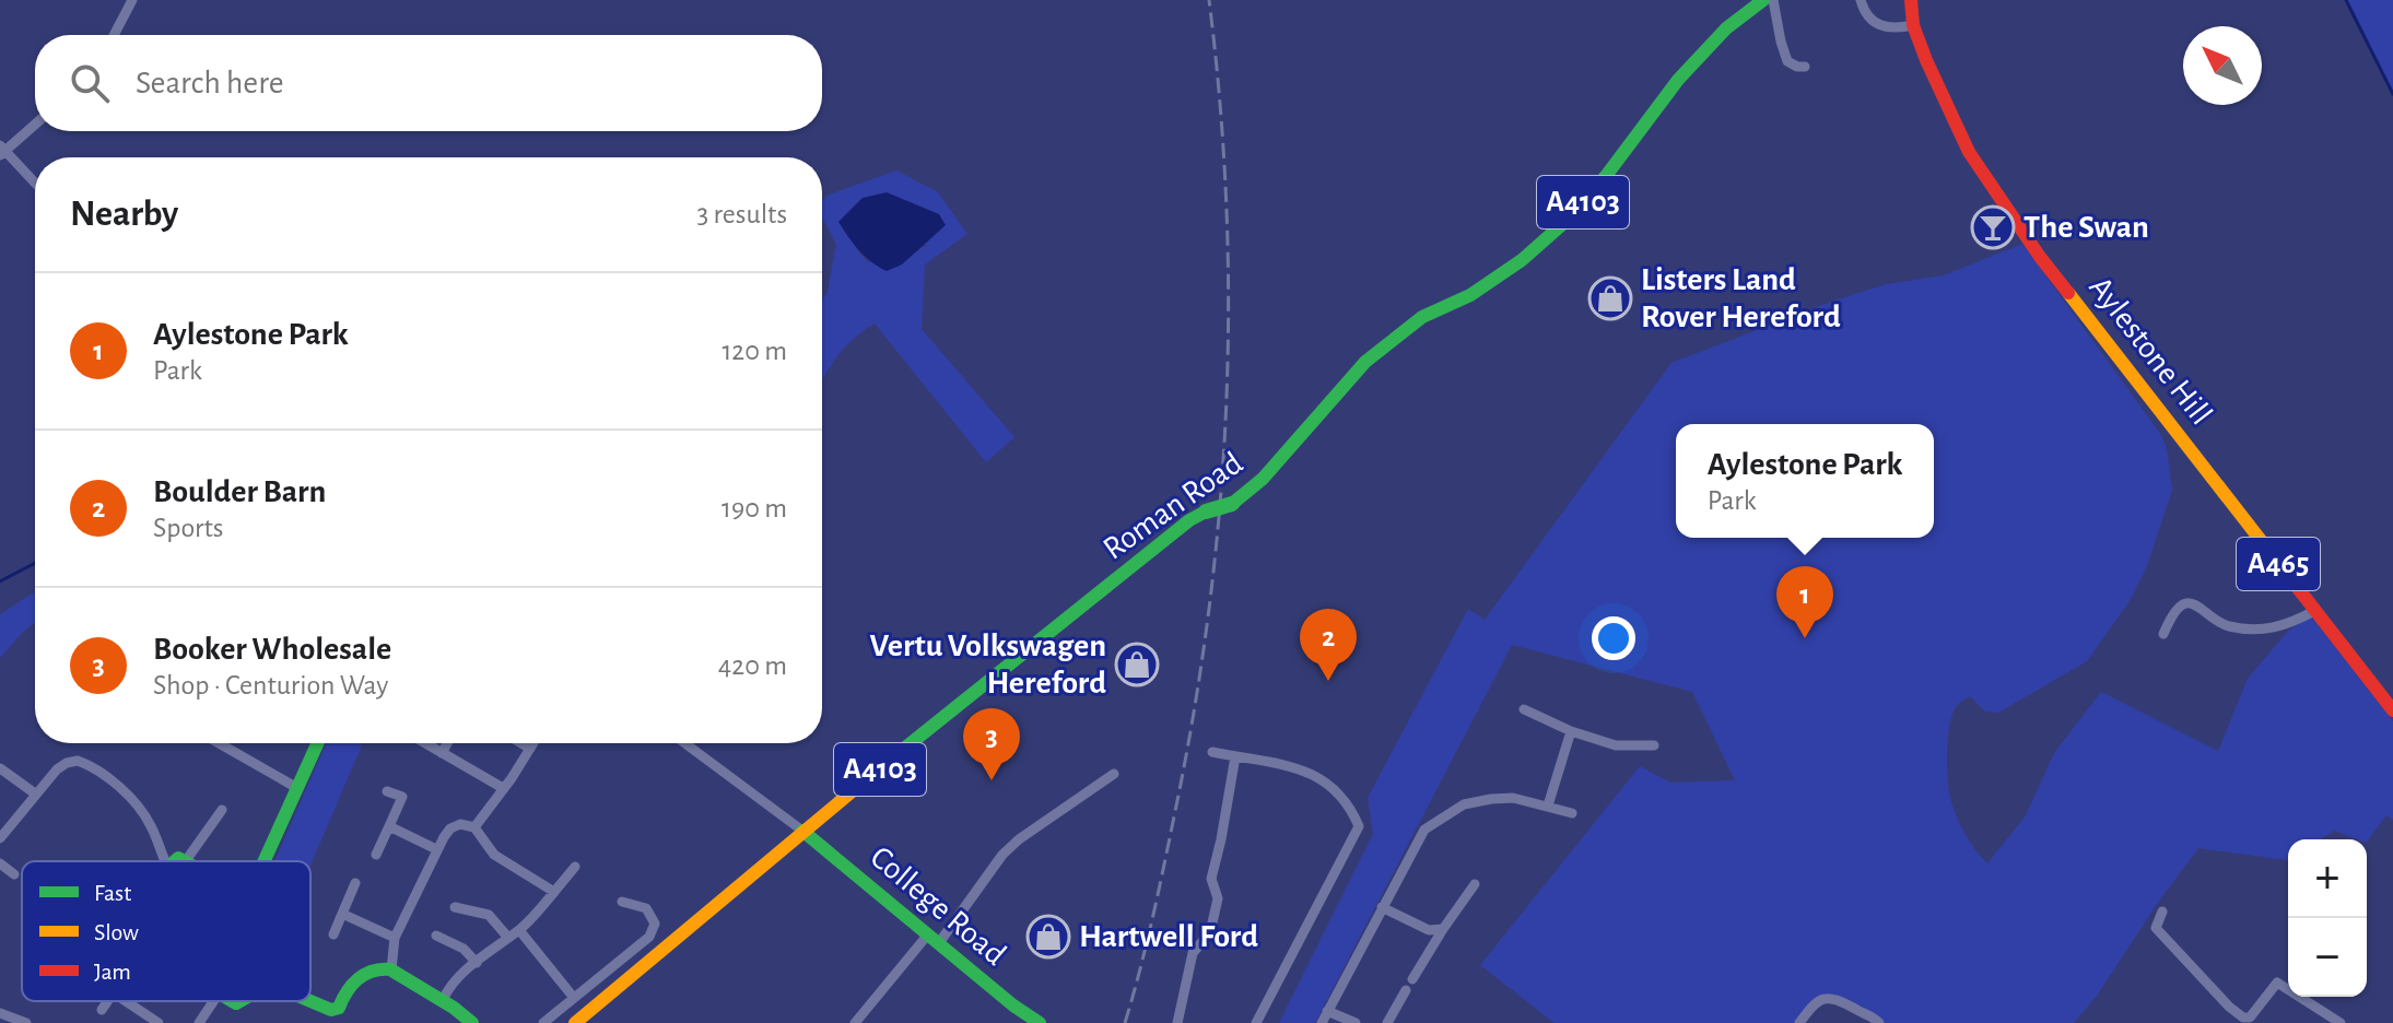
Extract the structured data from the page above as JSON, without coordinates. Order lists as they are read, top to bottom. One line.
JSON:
{"streets":{"main road":["A4103","Aylestone Hill","Roman Road","A465","College Road"]},"crossings":[["Roman Road","College Road"]],"places":{"bar":["The Swan"],"shop":["Listers Land Rover Hereford","Vertu Volkswagen Hereford","Hartwell Ford"]},"legend":["Fast","Slow","Jam"],"north":"top left","page":{"search":"Search here","heading":["Nearby","3 results"],"list":[{"mark":"1","name":"Aylestone Park","note":"Park","value":"120 m"},{"mark":"2","name":"Boulder Barn","note":"Sports","value":"190 m"},{"mark":"3","name":"Booker Wholesale","note":"Shop · Centurion Way","value":"420 m"}],"popup":["Aylestone Park","Park"],"pins":["1","2","3"],"map_buttons":["+","−"]}}
